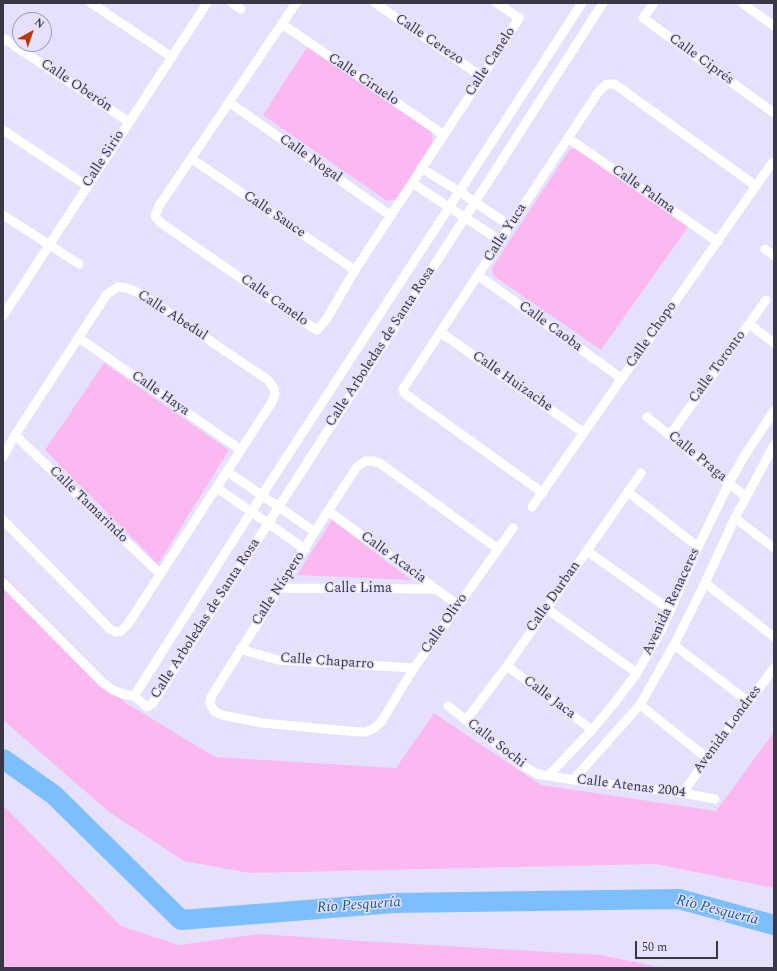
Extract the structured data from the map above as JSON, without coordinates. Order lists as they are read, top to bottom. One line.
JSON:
{"streets":{"street":["Calle Cerezo","Calle Ciprés","Calle Canelo","Calle Ciruelo","Calle Oberón","Calle Sirio","Calle Nogal","Calle Palma","Calle Sauce","Calle Yuca","Calle Abedul","Calle Caoba","Calle Chopo","Calle Arboledas de Santa Rosa","Calle Toronto","Calle Huizache","Calle Haya","Calle Praga","Calle Tamarindo","Calle Acacia","Calle Níspero","Calle Lima","Calle Durban","Avenida Renaceres","Calle Olivo","Calle Chaparro","Calle Jaca","Avenida Londres","Calle Sochi","Calle Atenas 2004"]},"crossings":[["Calle Cerezo","Calle Canelo"],["Calle Canelo","Calle Ciruelo"],["Calle Canelo","Calle Nogal"],["Calle Canelo","Calle Sauce"],["Calle Oberón","Calle Sirio"],["Calle Palma","Calle Yuca"],["Calle Palma","Calle Chopo"],["Calle Yuca","Calle Caoba"],["Calle Yuca","Calle Chopo"],["Calle Yuca","Calle Huizache"],["Calle Abedul","Calle Haya"],["Calle Abedul","Calle Tamarindo"],["Calle Caoba","Calle Chopo"],["Calle Chopo","Calle Huizache"],["Calle Toronto","Calle Praga"],["Calle Praga","Avenida Renaceres"],["Calle Acacia","Calle Níspero"],["Calle Acacia","Calle Lima"],["Calle Acacia","Calle Olivo"],["Calle Níspero","Calle Lima"],["Calle Níspero","Calle Olivo"],["Calle Níspero","Calle Chaparro"],["Calle Durban","Calle Jaca"],["Calle Durban","Calle Sochi"],["Avenida Renaceres","Calle Jaca"],["Avenida Renaceres","Calle Sochi"],["Avenida Renaceres","Calle Atenas 2004"],["Calle Olivo","Calle Chaparro"],["Avenida Londres","Calle Atenas 2004"],["Calle Sochi","Calle Atenas 2004"]],"water":["Río Pesquería"],"scale_bar":"50 m","north":"top right"}
